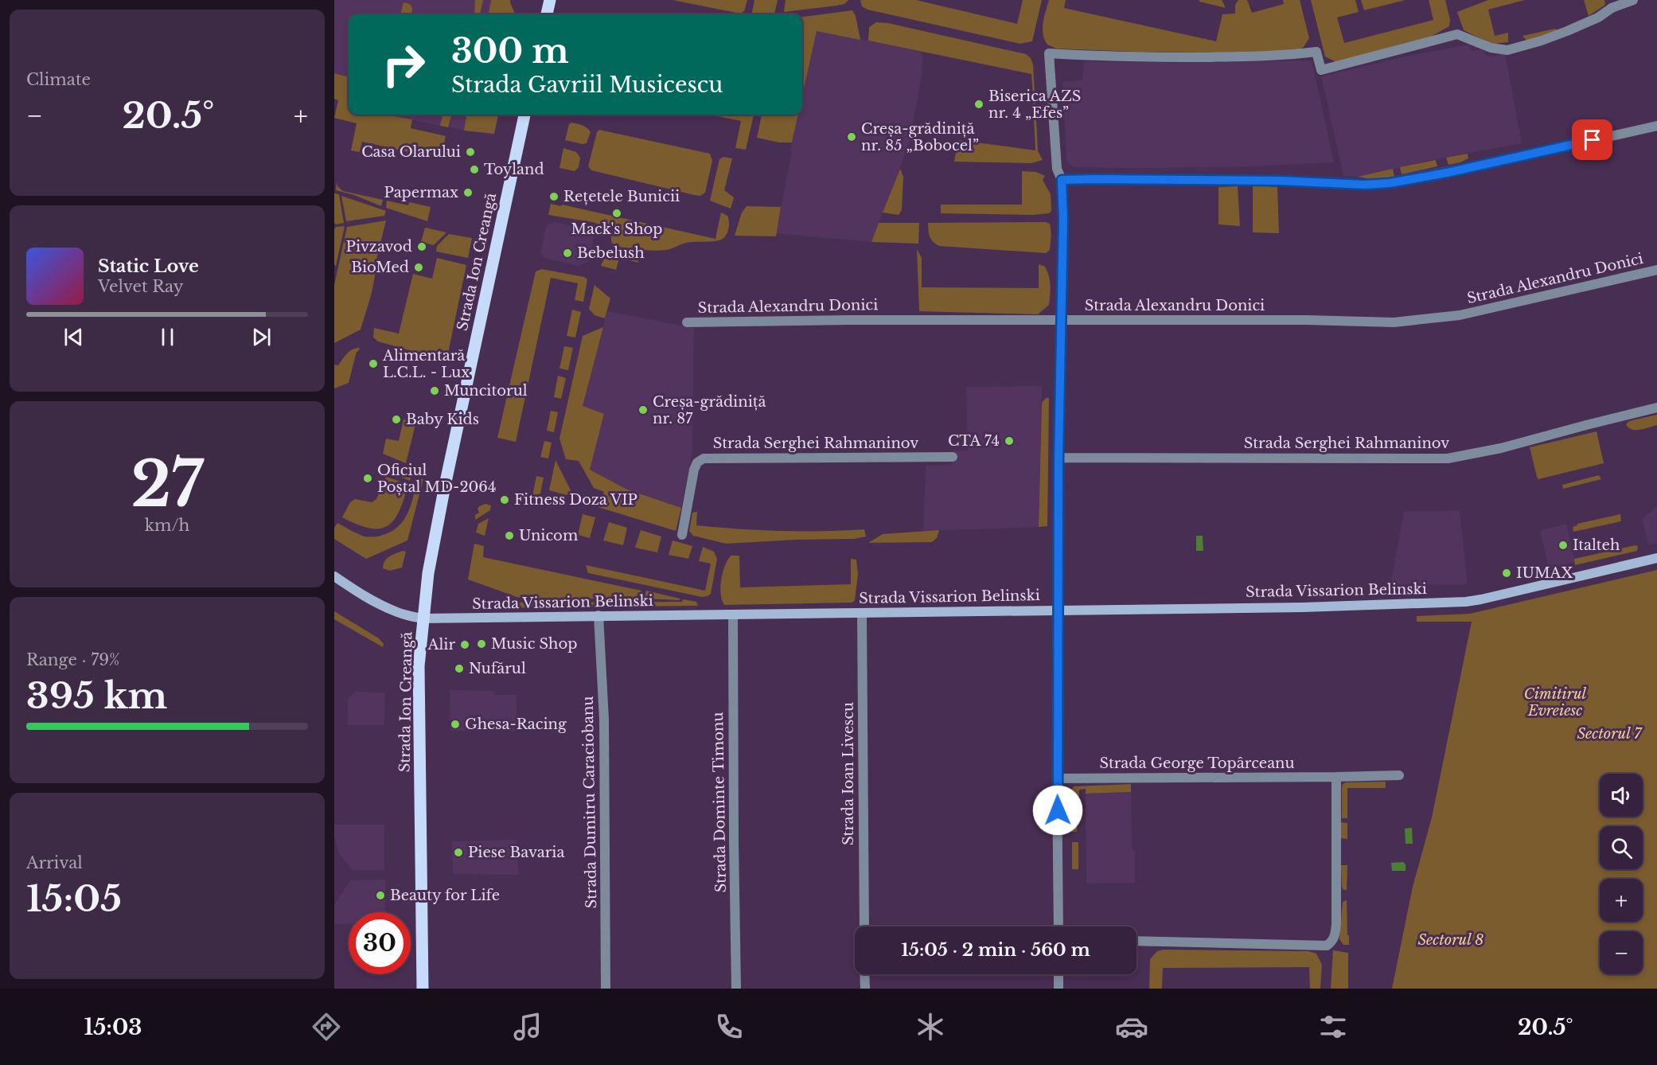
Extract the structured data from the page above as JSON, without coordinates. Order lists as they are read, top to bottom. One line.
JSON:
{"streets":{"main road":["Strada Ion Creangă","Strada Vissarion Belinski"],"street":["Strada Alexandru Donici","Strada Serghei Rahmaninov","Strada George Topârceanu","Strada Ioan Livescu","Strada Dumitru Caraciobanu","Strada Dominte Timonu"]},"crossings":[["Strada Ion Creangă","Strada Vissarion Belinski"],["Strada Vissarion Belinski","Strada Ioan Livescu"],["Strada Vissarion Belinski","Strada Dumitru Caraciobanu"],["Strada Vissarion Belinski","Strada Dominte Timonu"]],"parks":["Cimitirul Evreiesc","Sectorul 7","Sectorul 8"],"places":["Biserica AZS nr. 4 „Efes”","Creșa-grădiniță nr. 85 „Bobocel”","Casa Olarului","Toyland","Papermax","Rețetele Bunicii","Mack's Shop","Pivzavod","Bebelush","BioMed","Alimentară L.C.L. - Lux","Muncitorul","Creșa-grădiniță nr. 87","Baby Kids","CTA 74","Oficiul Poștal MD-2064","Fitness Doza VIP","Unicom","Italteh","IUMAX","Music Shop","Alir","Nufărul","Ghesa-Racing","Piese Bavaria","Beauty for Life"],"page":{"tile":["Climate",["27","km/h"],["Range · 79%","395 km"],["Arrival","15:05"]],"turn":["300 m","Strada Gavriil Musicescu"],"heat":["−","20.5°","+"],"song":["Static Love","Velvet Ray"],"map_buttons":["+","−"],"limit":"30","trip":"15:05 · 2 min · 560 m","tabs":["15:03","20.5°"]}}
